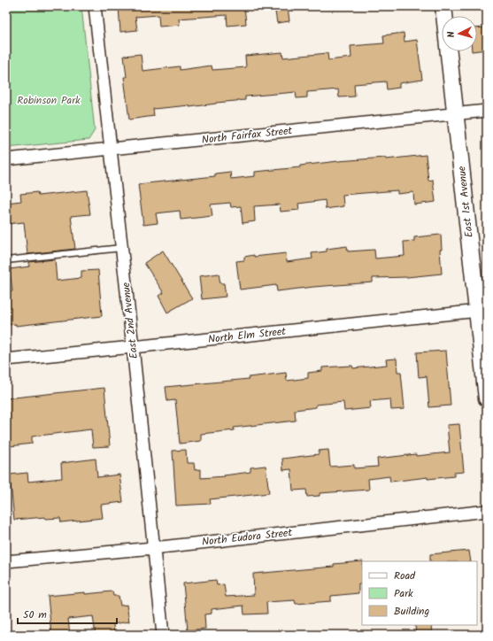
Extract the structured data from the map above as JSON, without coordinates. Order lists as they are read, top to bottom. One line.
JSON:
{"streets":{"street":["North Fairfax Street","East 1st Avenue","East 2nd Avenue","North Elm Street","North Eudora Street"]},"crossings":[["North Fairfax Street","East 1st Avenue"],["North Fairfax Street","East 2nd Avenue"],["East 1st Avenue","North Elm Street"],["East 2nd Avenue","North Elm Street"],["East 2nd Avenue","North Eudora Street"]],"parks":["Robinson Park"],"legend":["Road","Park","Building"],"scale_bar":"50 m","north":"left"}
